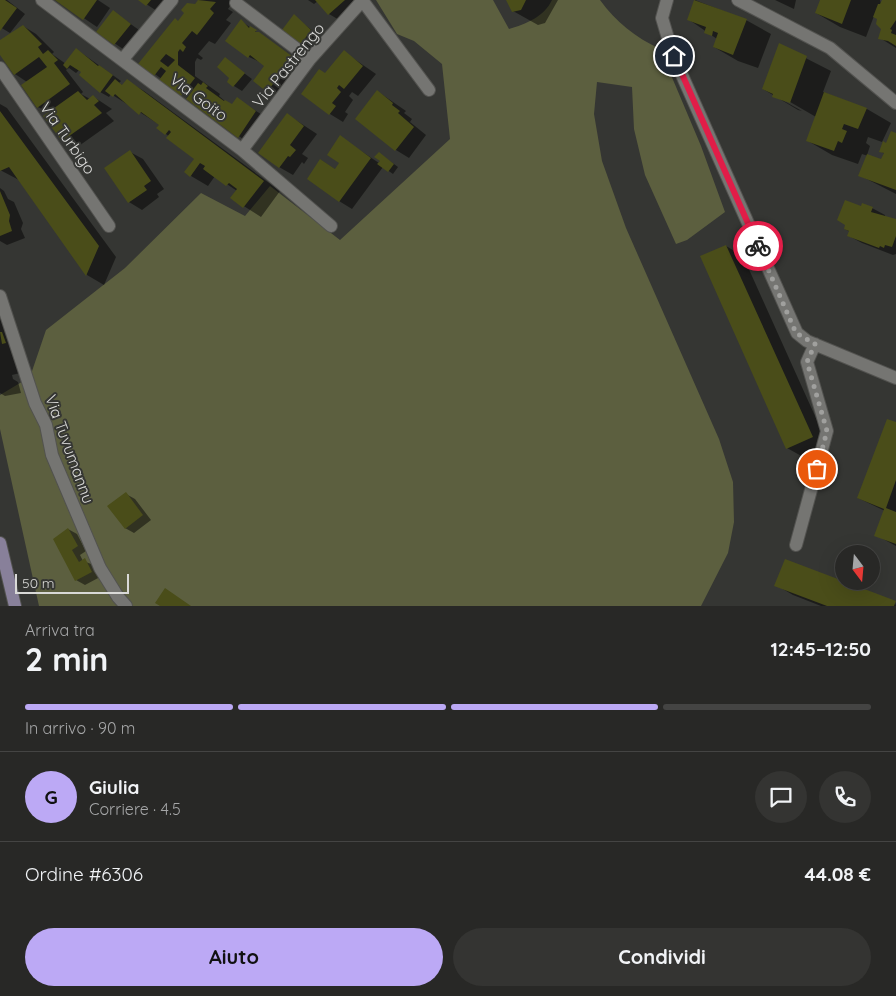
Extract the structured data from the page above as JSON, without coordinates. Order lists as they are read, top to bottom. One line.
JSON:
{"streets":{"street":["Via Pastrengo","Via Goito","Via Turbigo","Via Tuvumannu"]},"crossings":[["Via Pastrengo","Via Goito"]],"scale_bar":"50 m","north":"bottom","page":{"scale":"50 m","heading":["2 min","Arriva tra","12:45–12:50"],"panel":["Giulia","Corriere · 4.5","Ordine #6306","44.08 €"],"bar":"In arrivo · 90 m","round":"G","buttons":["Aiuto","Condividi"]}}
